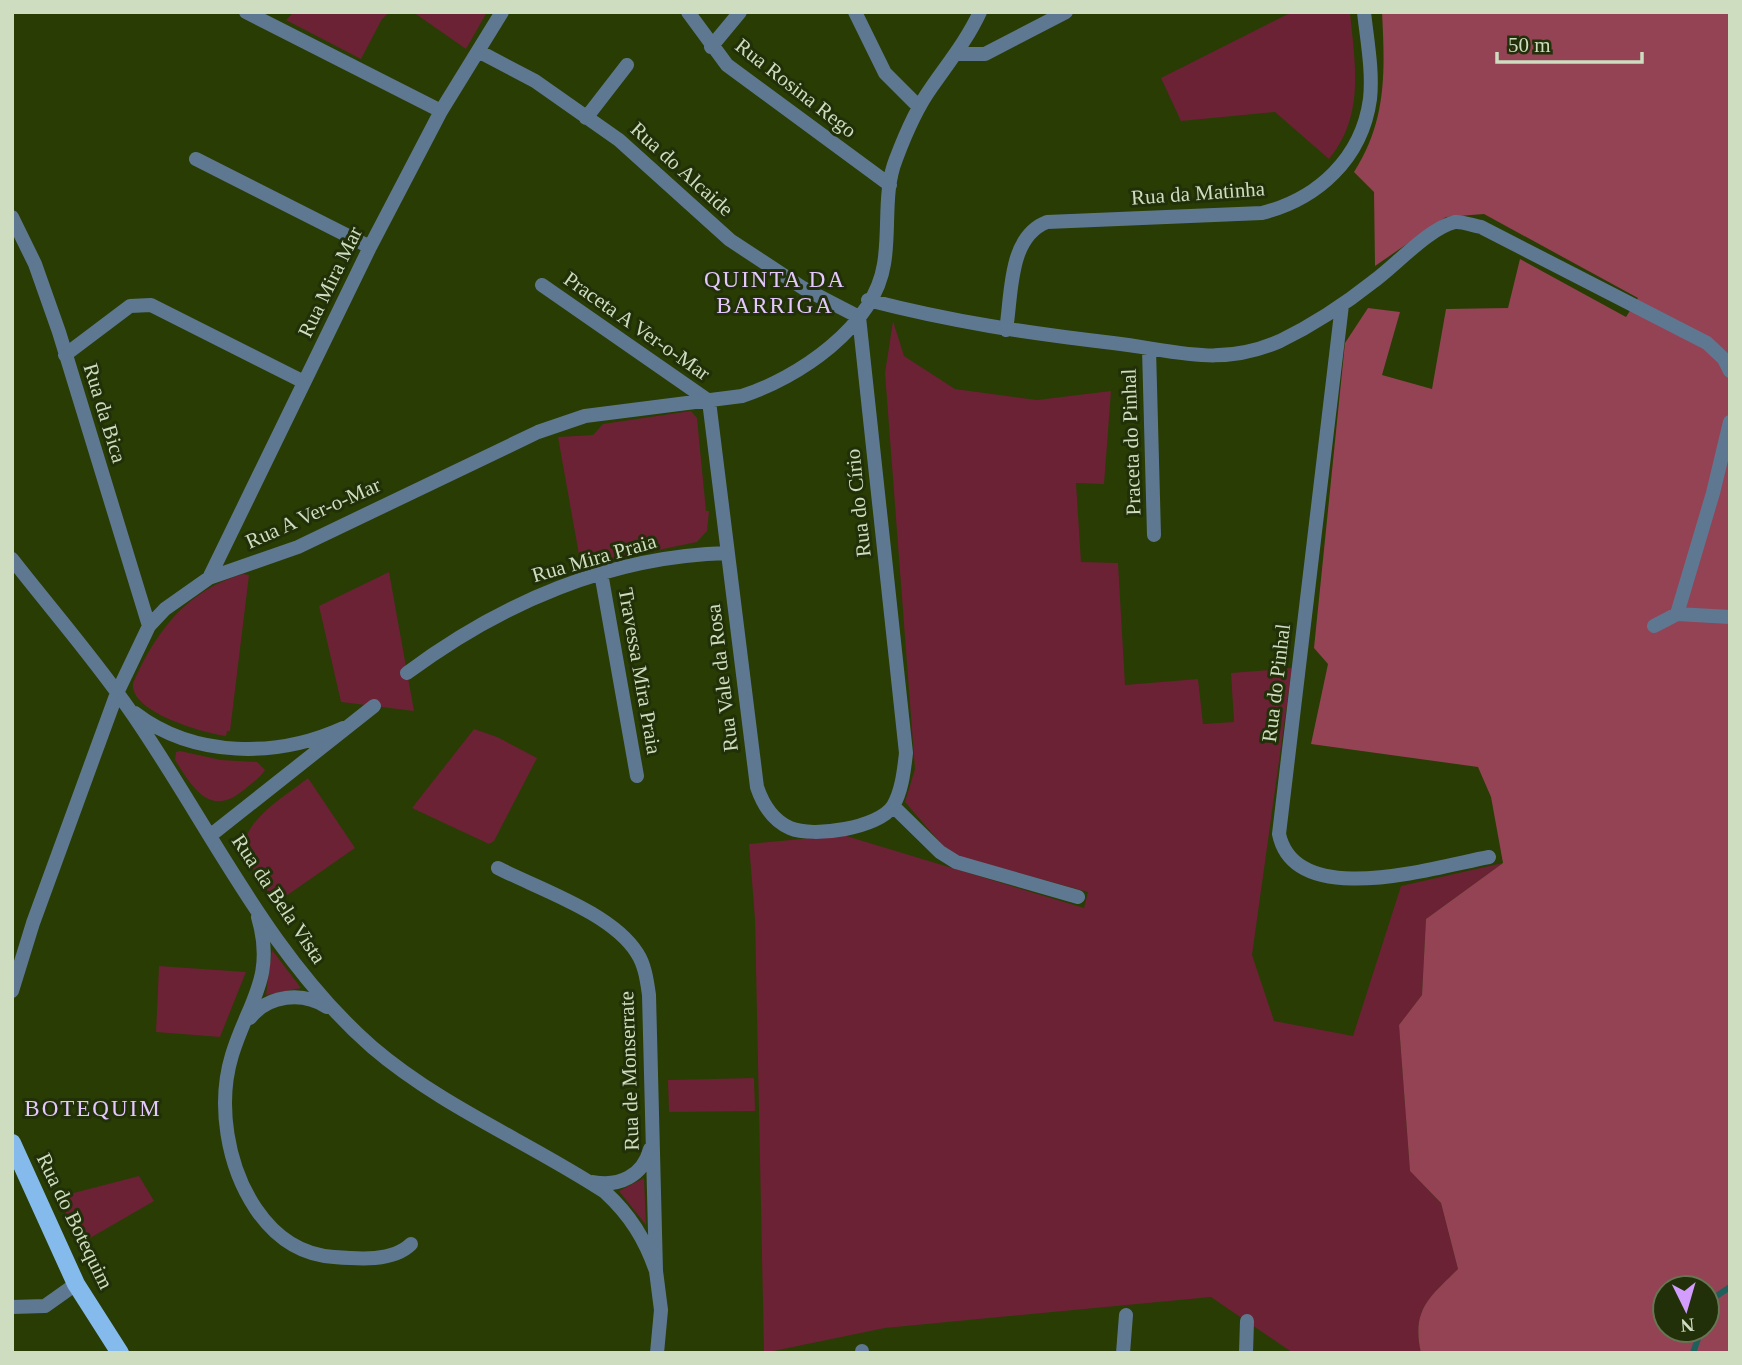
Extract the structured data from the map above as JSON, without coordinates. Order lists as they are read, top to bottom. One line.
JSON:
{"streets":{"main road":["Rua do Botequim"],"street":["Rua Rosina Rego","Rua do Alcaide","Rua da Matinha","Rua Mira Mar","Praceta A Ver-o-Mar","Rua da Bica","Praceta do Pinhal","Rua do Círio","Rua A Ver-o-Mar","Rua Mira Praia","Travessa Mira Praia","Rua Vale da Rosa","Rua do Pinhal","Rua da Bela Vista","Rua de Monserrate"]},"crossings":[["Rua do Alcaide","Rua Mira Mar"],["Rua do Alcaide","Rua do Círio"],["Rua do Alcaide","Rua A Ver-o-Mar"],["Rua Mira Mar","Rua A Ver-o-Mar"],["Praceta A Ver-o-Mar","Rua A Ver-o-Mar"],["Praceta A Ver-o-Mar","Rua Vale da Rosa"],["Rua da Bica","Rua A Ver-o-Mar"],["Rua do Círio","Rua A Ver-o-Mar"],["Rua do Círio","Rua Vale da Rosa"],["Rua A Ver-o-Mar","Rua Vale da Rosa"],["Rua A Ver-o-Mar","Rua da Bela Vista"],["Rua Mira Praia","Travessa Mira Praia"],["Rua Mira Praia","Rua Vale da Rosa"],["Rua da Bela Vista","Rua de Monserrate"]],"districts":["QUINTA DA BARRIGA","BOTEQUIM"],"scale_bar":"50 m","north":"bottom"}
